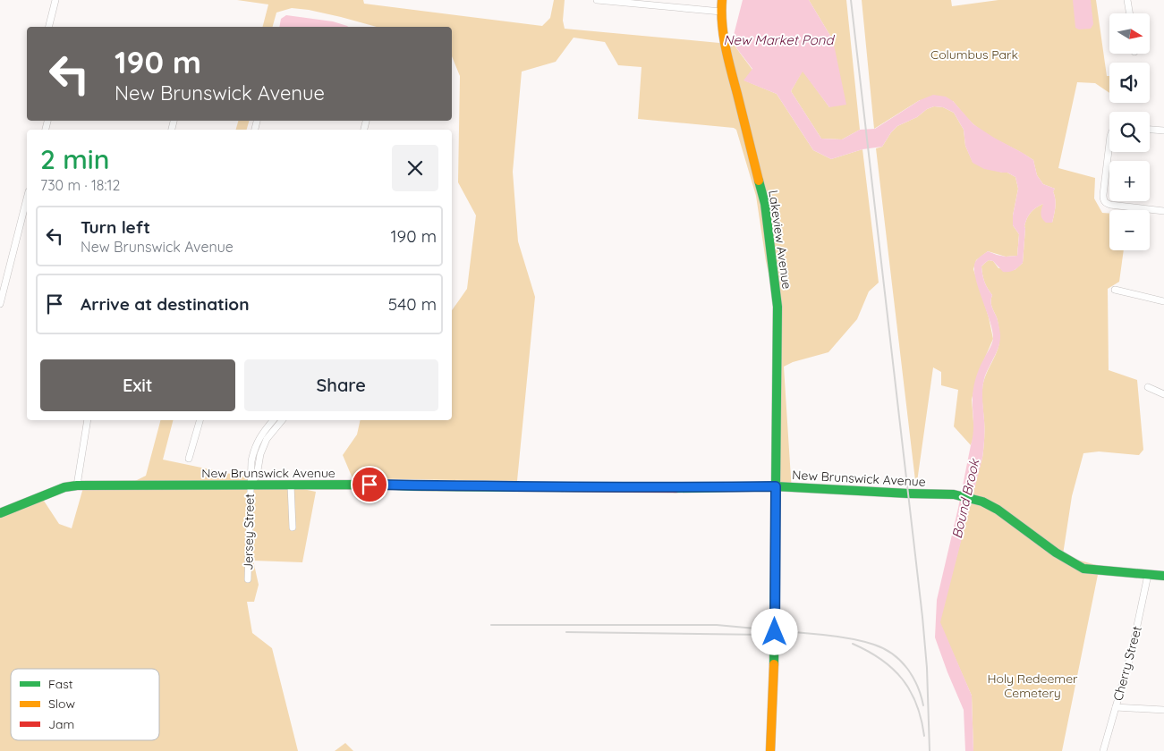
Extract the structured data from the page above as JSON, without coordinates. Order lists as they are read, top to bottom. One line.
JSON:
{"streets":{"street":["Lakeview Avenue","New Brunswick Avenue","Jersey Street","Cherry Street"]},"crossings":[["Lakeview Avenue","New Brunswick Avenue"],["New Brunswick Avenue","Jersey Street"],["New Brunswick Avenue","Cherry Street"]],"water":["New Market Pond","Bound Brook"],"parks":["Columbus Park","Holy Redeemer Cemetery"],"legend":["Fast","Slow","Jam"],"north":"right","page":{"map_buttons":["+","−"],"turn":["190 m","New Brunswick Avenue"],"heading":["2 min","730 m · 18:12"],"list":[{"name":"Turn left","note":"New Brunswick Avenue","value":"190 m"},{"name":"Arrive at destination","value":"540 m"}],"buttons":["Exit","Share"]}}
